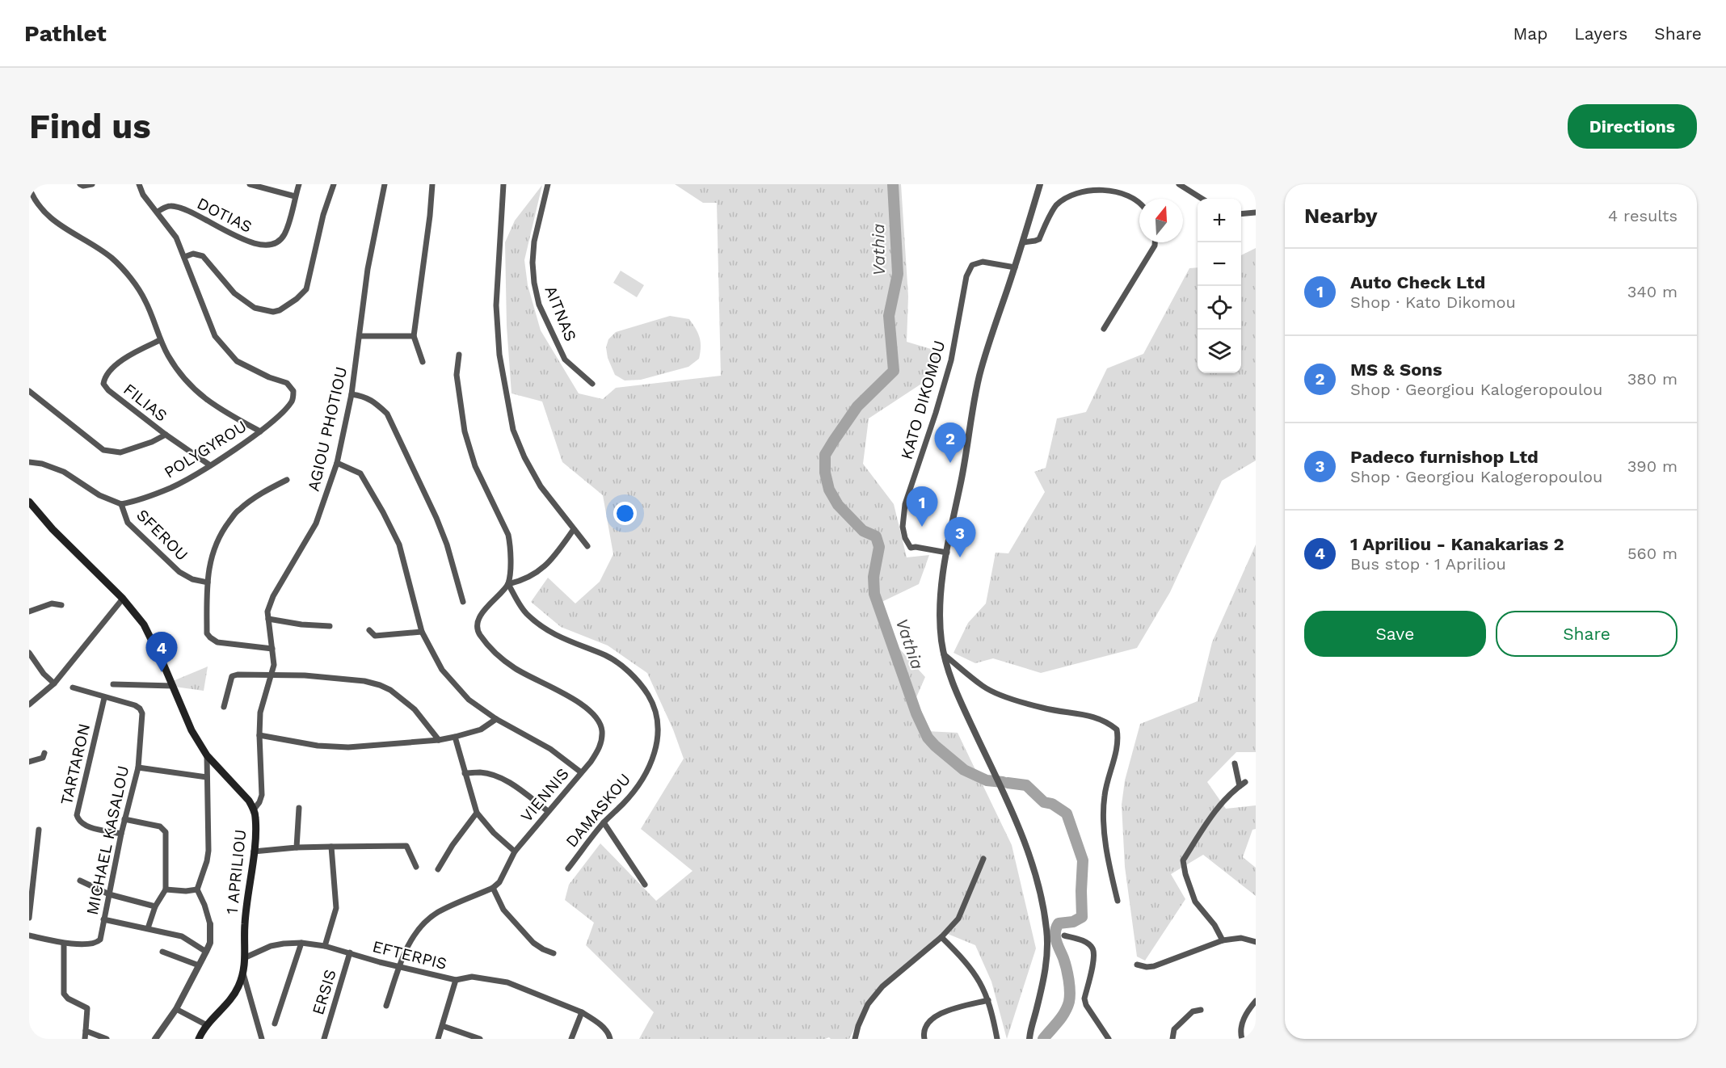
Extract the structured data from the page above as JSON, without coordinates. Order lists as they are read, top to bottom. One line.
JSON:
{"streets":{"main road":["1 APRILIOU"],"street":["DOTIAS","AITNAS","KATO DIKOMOU","FILIAS","AGIOU PHOTIOU","POLYGYROU","SFEROU","TARTARON","VIENNIS","DAMASKOU","MICHAEL KASALOU","EFTERPIS","ERSIS"]},"crossings":[["FILIAS","POLYGYROU"],["AGIOU PHOTIOU","1 APRILIOU"],["POLYGYROU","SFEROU"],["TARTARON","MICHAEL KASALOU"],["VIENNIS","DAMASKOU"],["1 APRILIOU","EFTERPIS"],["EFTERPIS","ERSIS"]],"water":["Vathia"],"north":"top","page":{"header":"Pathlet","nav":["Map","Layers","Share"],"buttons":["Directions",["Save","Share"]],"title":"Find us","heading":["Nearby","4 results"],"map_buttons":["+","−"],"list":[{"mark":"1","name":"Auto Check Ltd","note":"Shop · Kato Dikomou","value":"340 m"},{"mark":"2","name":"MS & Sons","note":"Shop · Georgiou Kalogeropoulou","value":"380 m"},{"mark":"3","name":"Padeco furnishop Ltd","note":"Shop · Georgiou Kalogeropoulou","value":"390 m"},{"mark":"4","name":"1 Apriliou - Kanakarias 2","note":"Bus stop · 1 Apriliou","value":"560 m"}],"pins":["2","1","3","4"]}}
